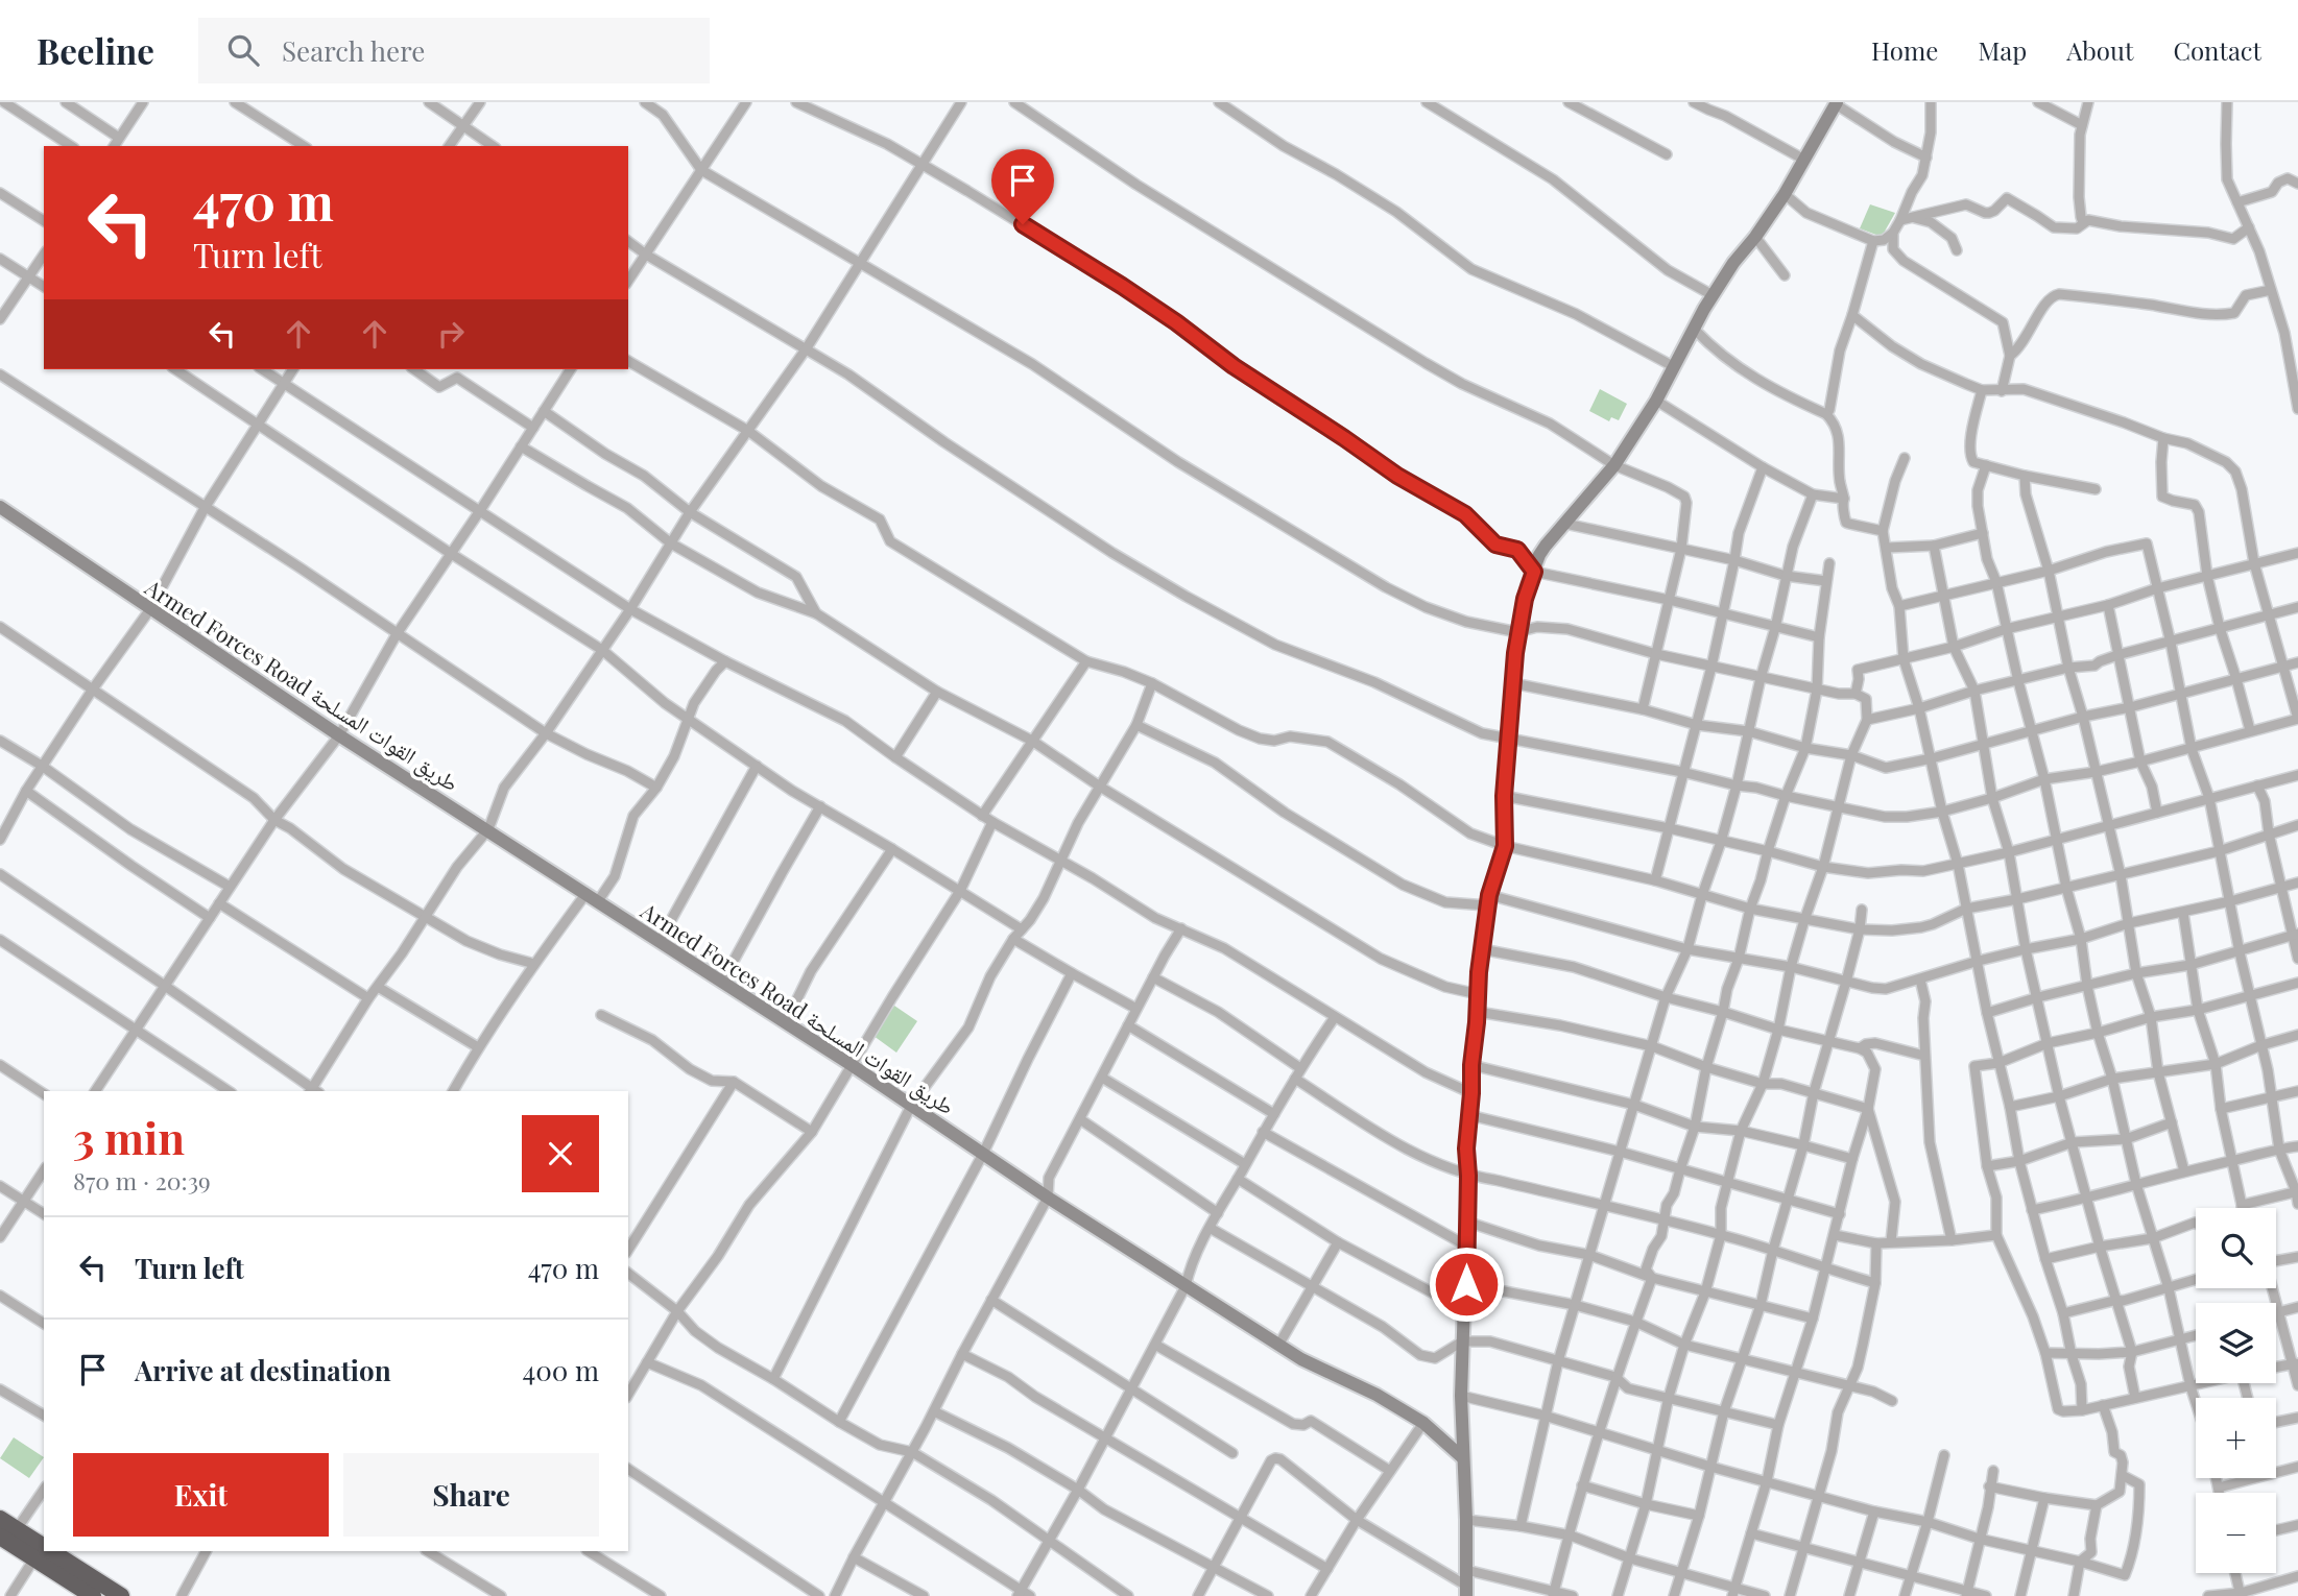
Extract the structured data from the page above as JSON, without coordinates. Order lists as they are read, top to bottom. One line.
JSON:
{"streets":{"street":["Armed Forces Road طريق القوات المسلحة"]},"page":{"header":"Beeline","search":"Search here","nav":["Home","Map","About","Contact"],"turn":["470 m","Turn left"],"heading":["3 min","870 m · 20:39"],"map_buttons":["+","−"],"list":[{"name":"Turn left","value":"470 m"},{"name":"Arrive at destination","value":"400 m"}],"buttons":["Exit","Share"]}}
